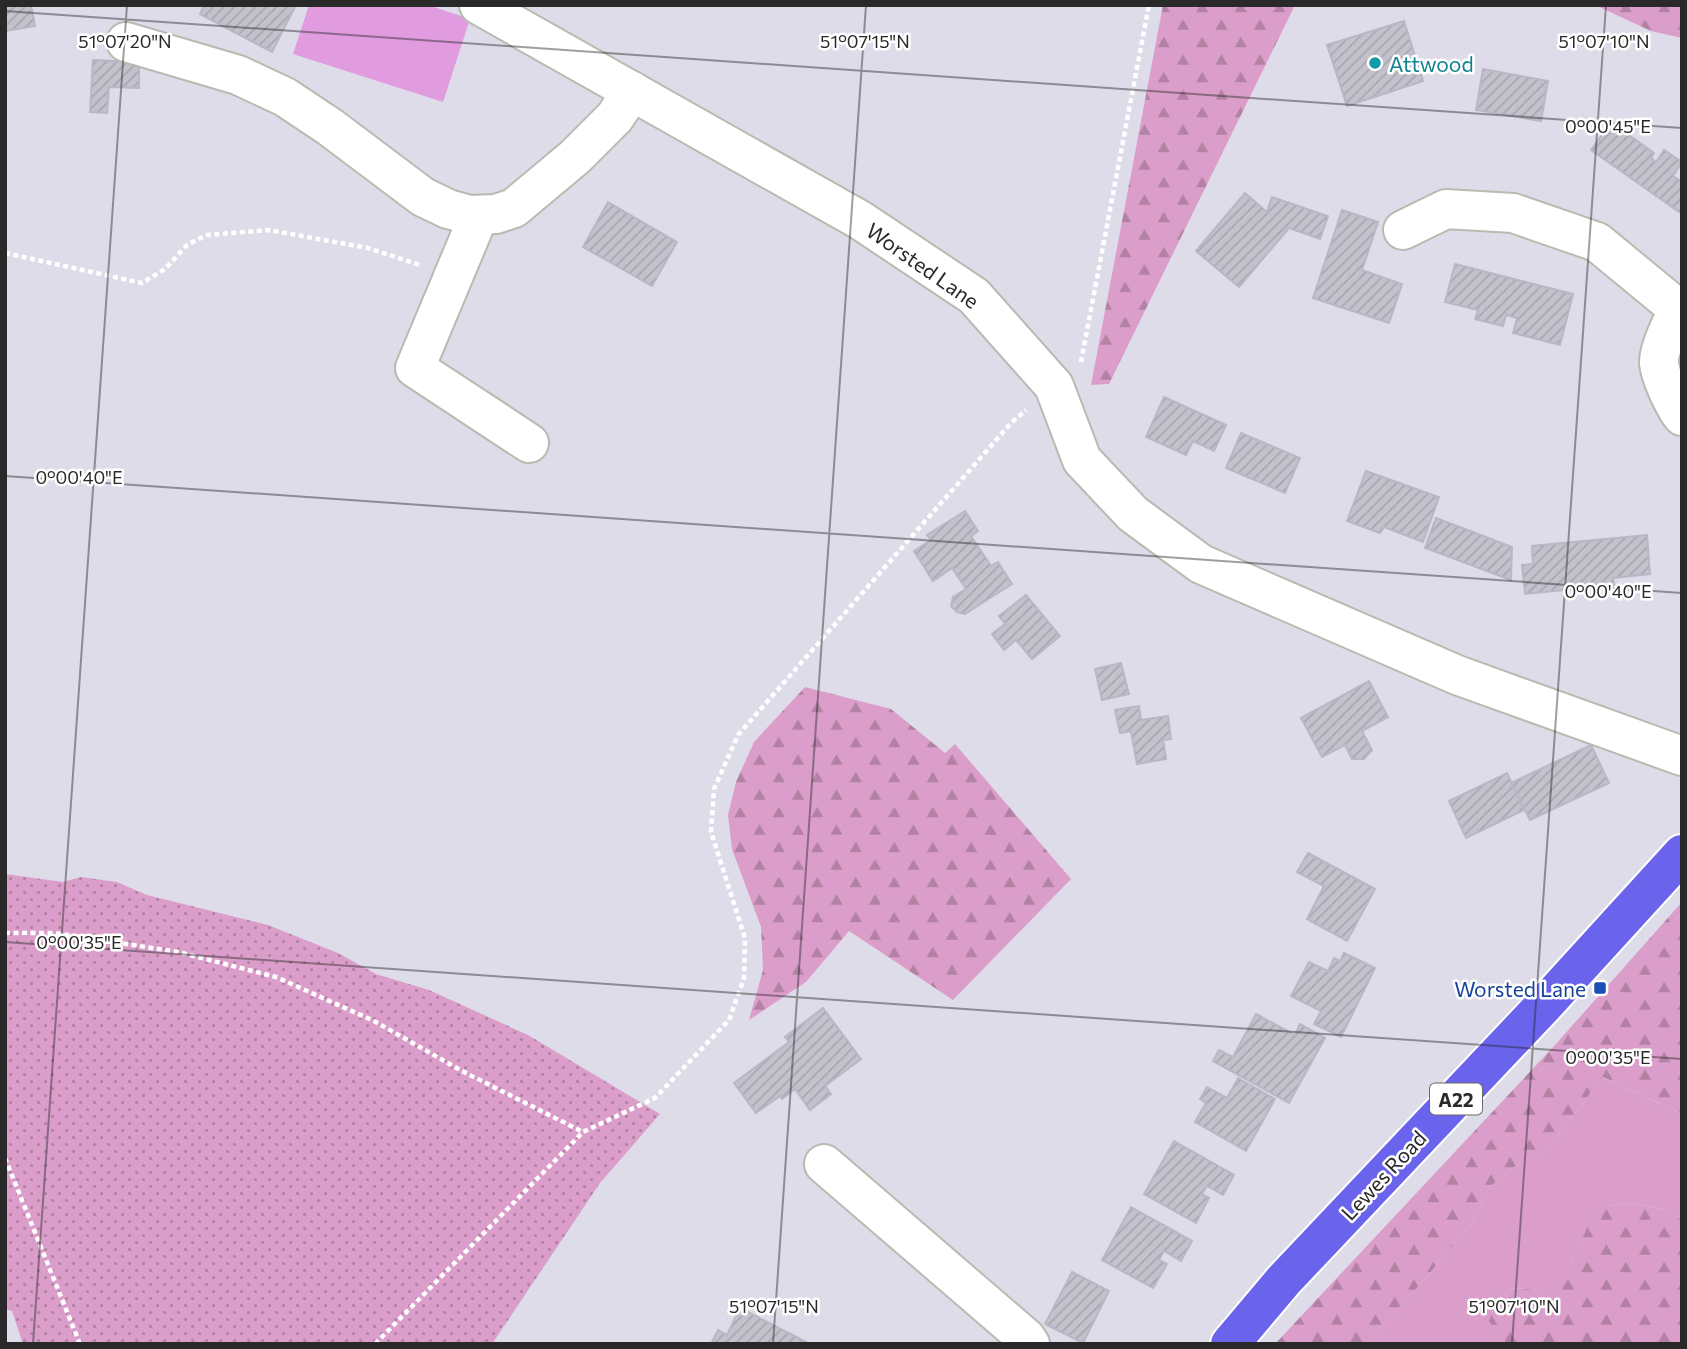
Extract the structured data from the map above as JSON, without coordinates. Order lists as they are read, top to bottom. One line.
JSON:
{"streets":{"highway":["A22","Lewes Road"],"street":["Worsted Lane"]},"places":{"other":["Attwood"],"transit":["Worsted Lane"]},"coordinates":["51°07'20\"N","51°07'15\"N","51°07'10\"N","0°00'45\"E","0°00'40\"E","0°00'35\"E"]}
